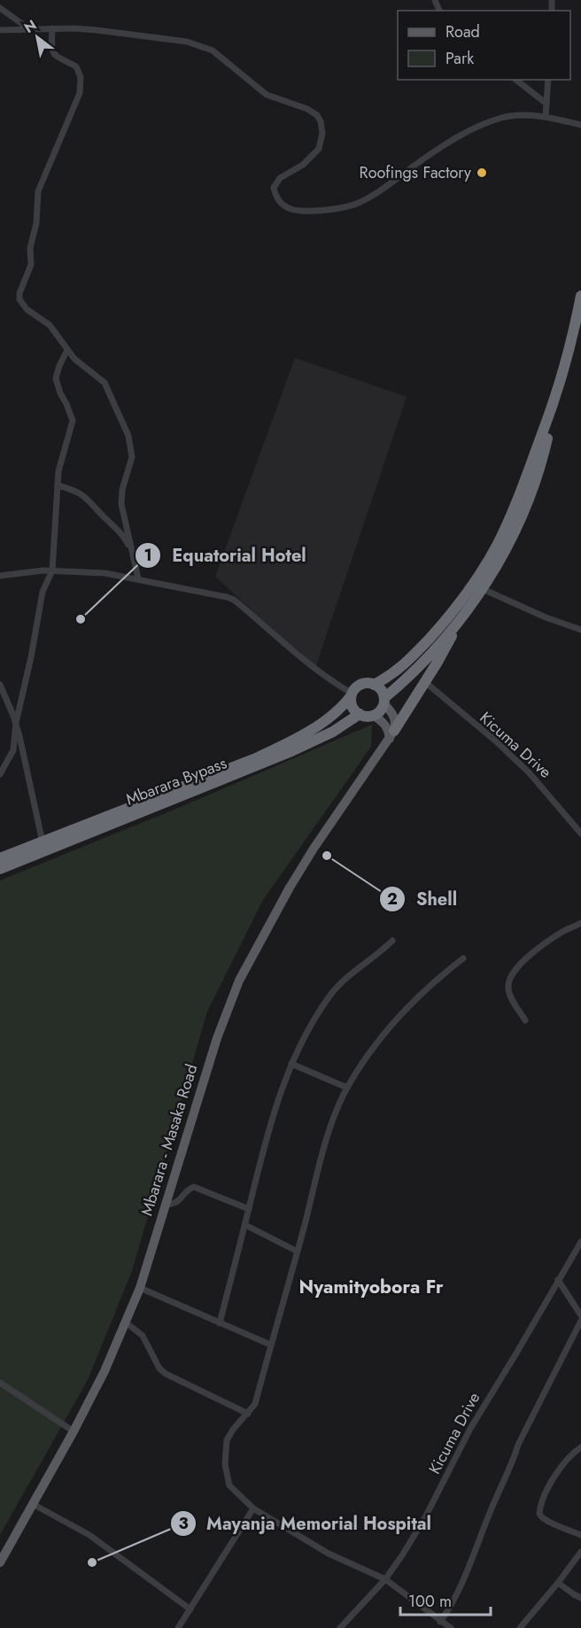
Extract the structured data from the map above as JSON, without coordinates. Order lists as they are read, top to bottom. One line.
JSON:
{"streets":{"highway":["Mbarara Bypass"],"main road":["Mbarara - Masaka Road"],"street":["Kicuma Drive"]},"districts":["Nyamityobora Fr"],"places":["Roofings Factory","Equatorial Hotel","Shell","Mayanja Memorial Hospital"],"legend":["Road","Park"],"scale_bar":"100 m","north":"top left"}
